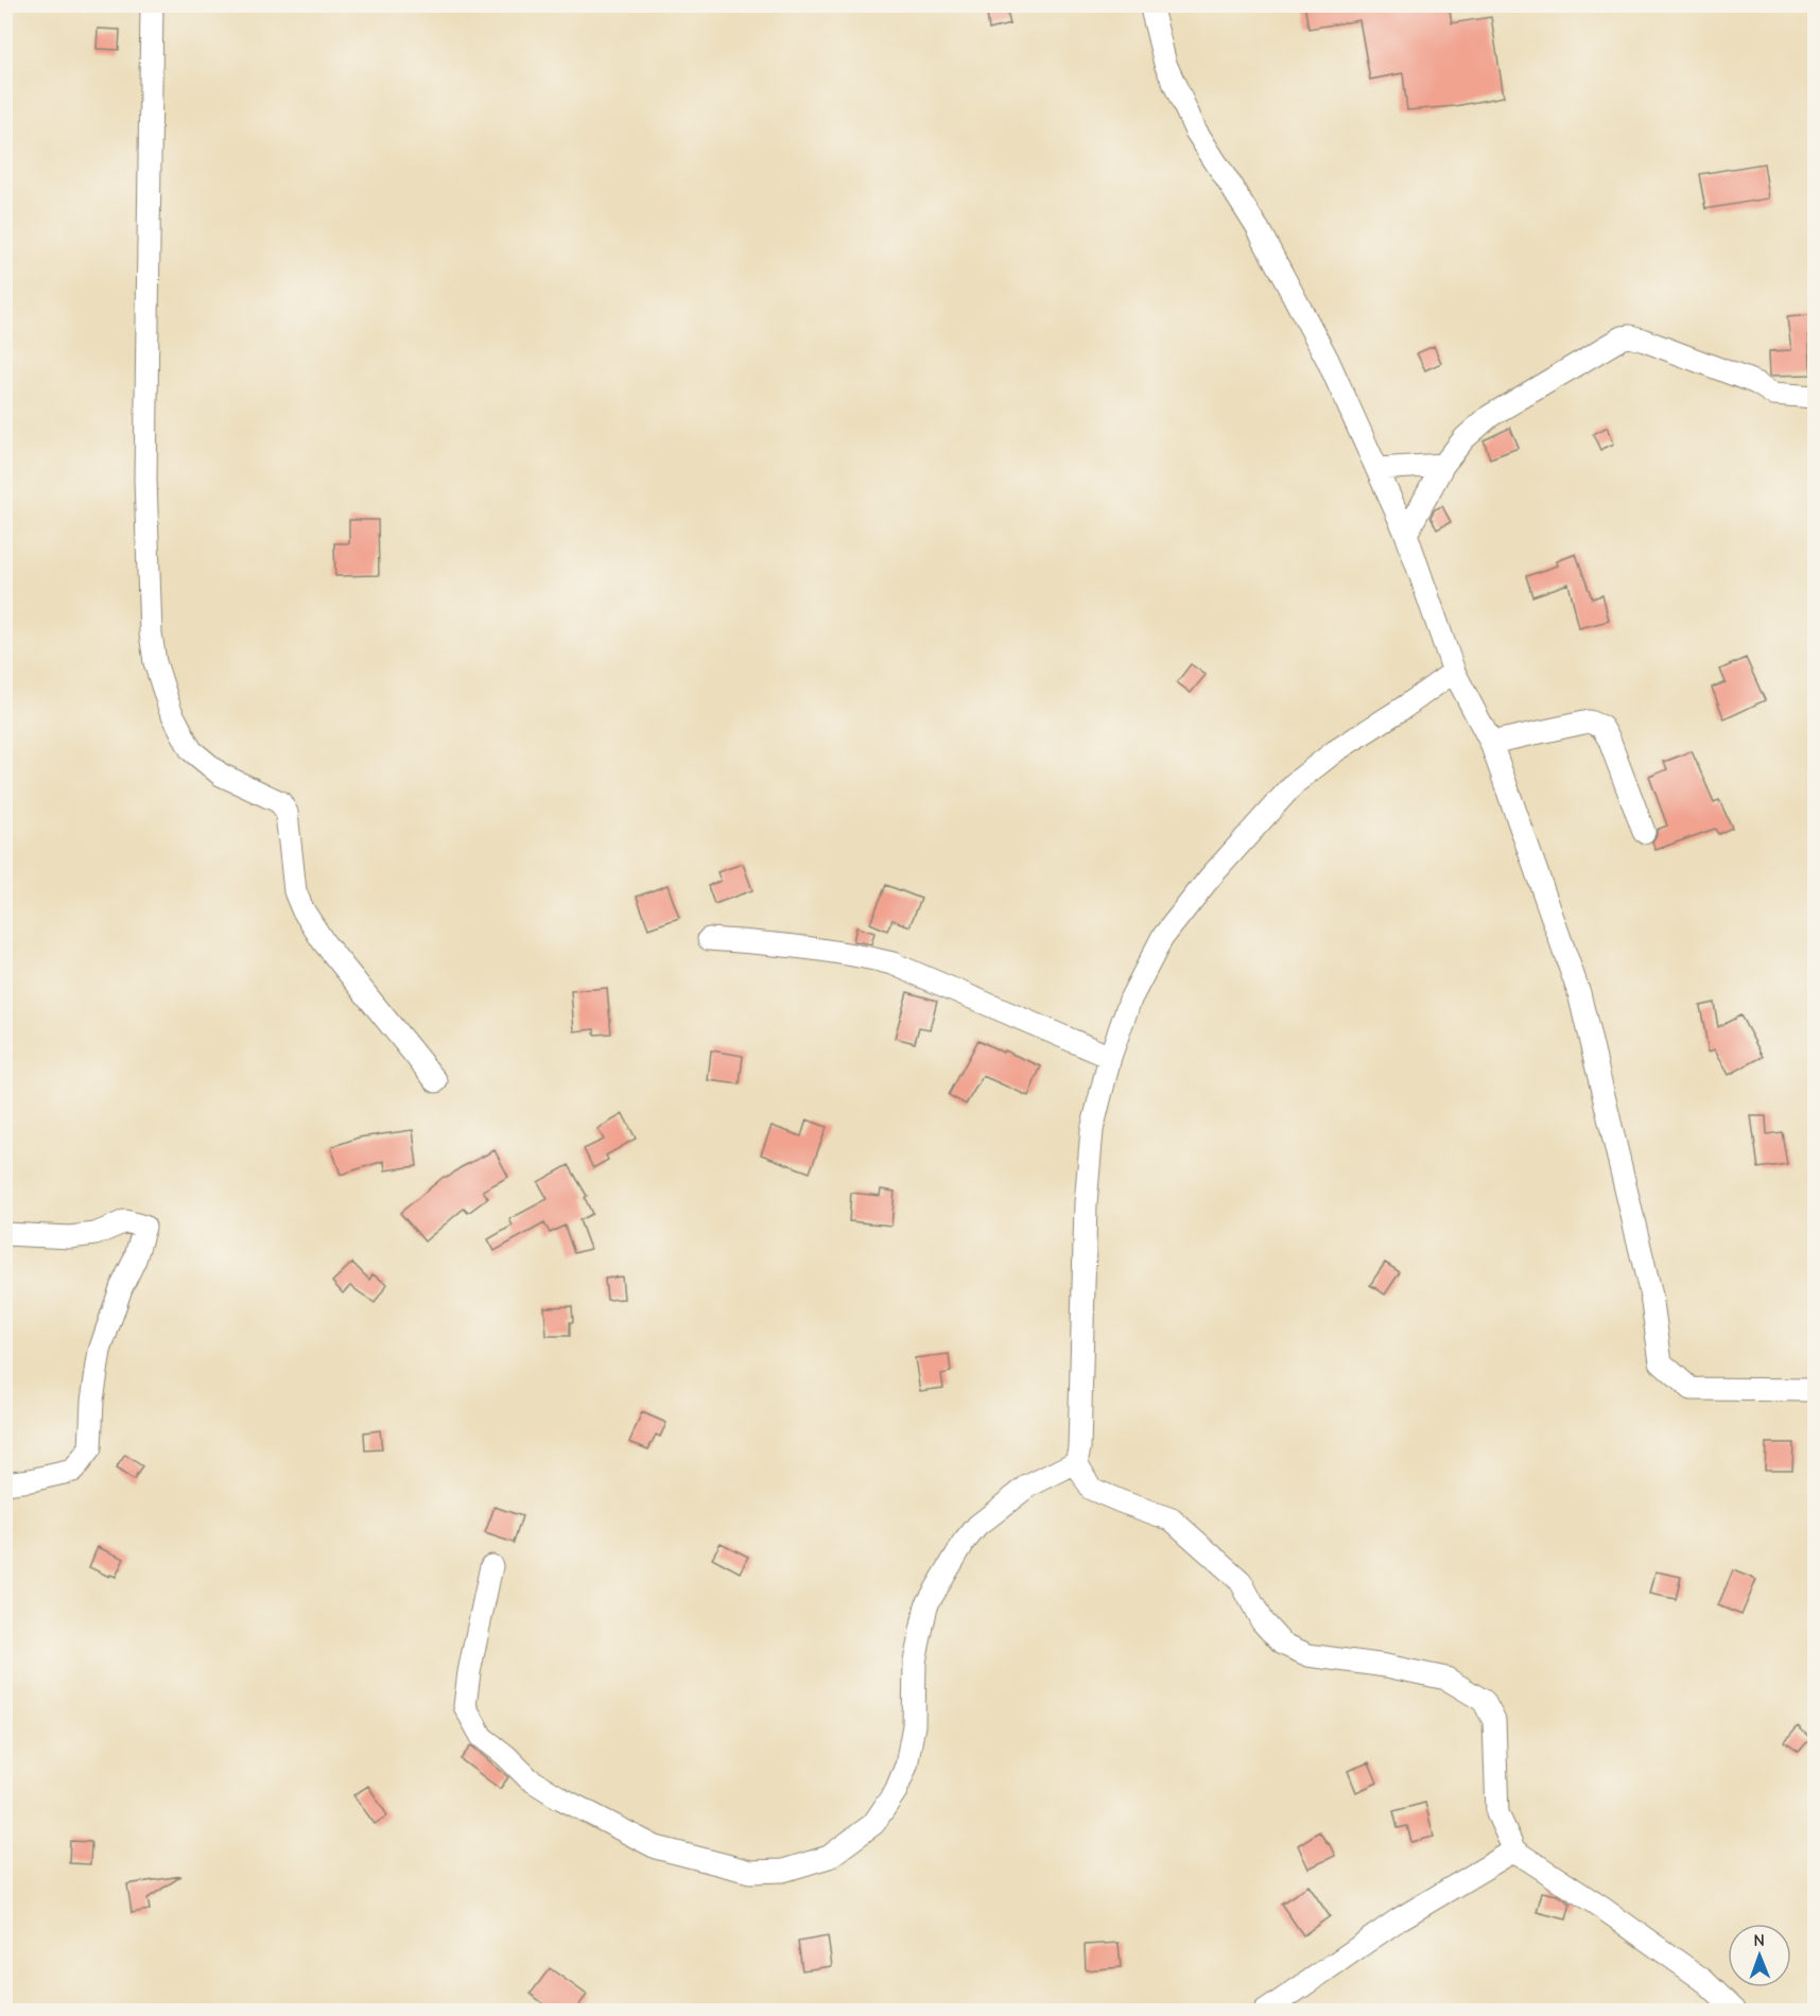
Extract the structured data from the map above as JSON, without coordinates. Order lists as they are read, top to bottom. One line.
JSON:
{"north":"top"}
